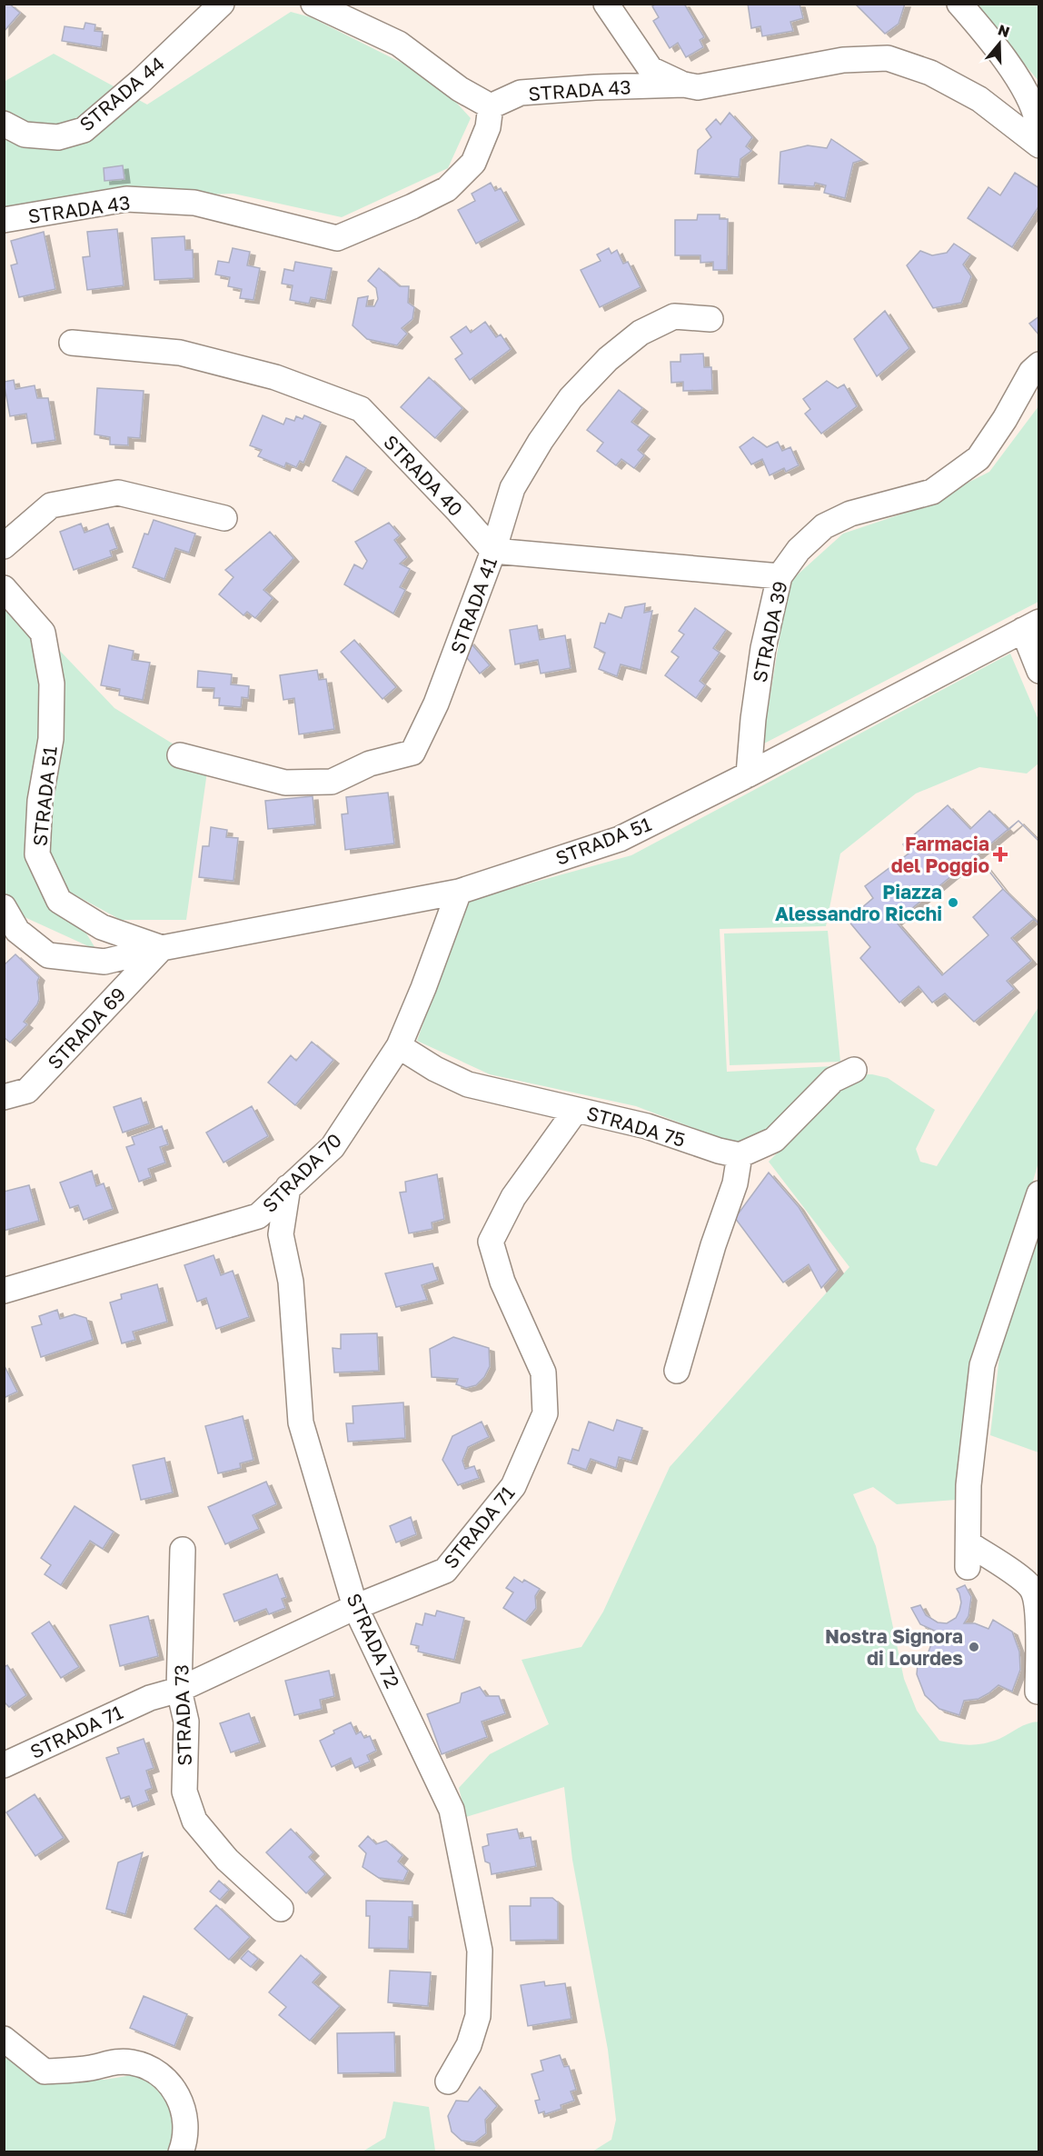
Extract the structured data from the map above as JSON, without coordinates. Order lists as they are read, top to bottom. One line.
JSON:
{"streets":{"street":["STRADA 43","STRADA 44","STRADA 40","STRADA 41","STRADA 39","STRADA 51","STRADA 69","STRADA 75","STRADA 70","STRADA 71","STRADA 72","STRADA 73"]},"crossings":[["STRADA 40","STRADA 41"],["STRADA 39","STRADA 51"],["STRADA 51","STRADA 69"],["STRADA 51","STRADA 70"],["STRADA 75","STRADA 70"],["STRADA 75","STRADA 71"],["STRADA 70","STRADA 72"],["STRADA 71","STRADA 72"],["STRADA 71","STRADA 73"]],"places":{"health":["Farmacia del Poggio"],"other":["Piazza Alessandro Ricchi","Nostra Signora di Lourdes"]},"north":"top"}
